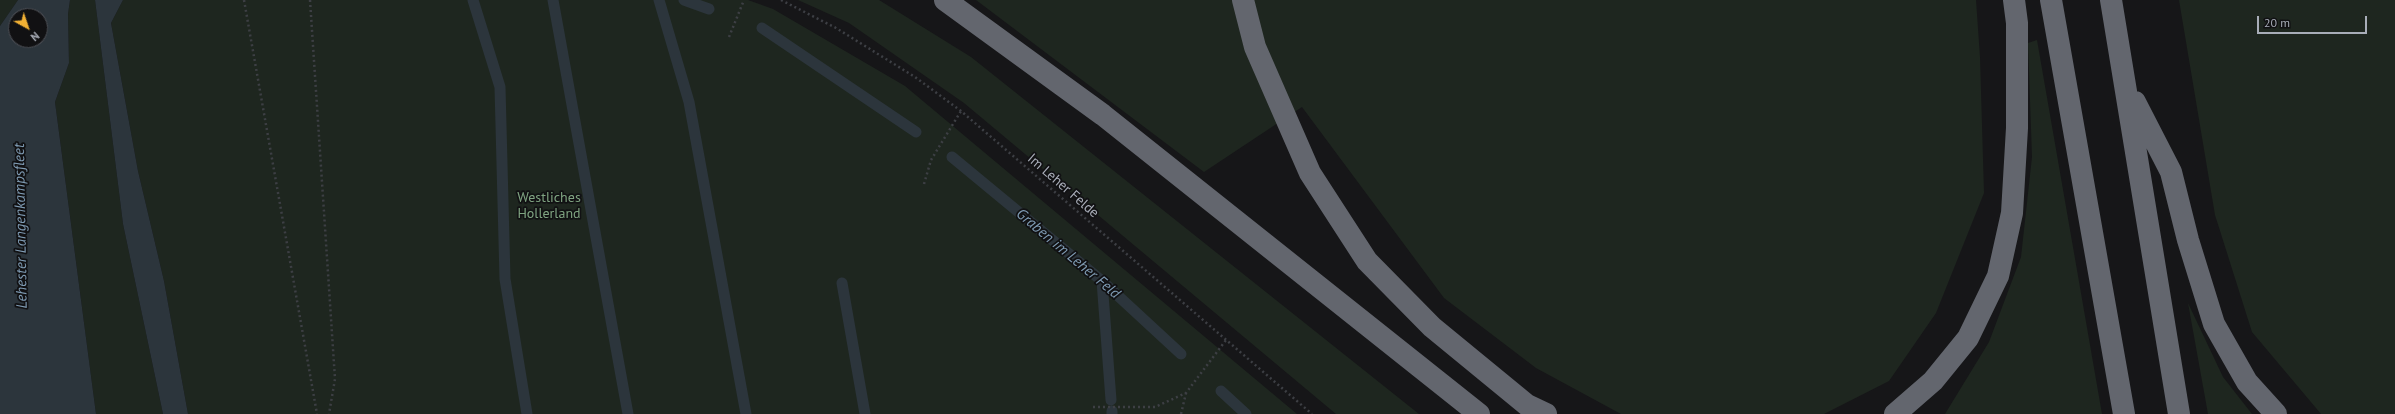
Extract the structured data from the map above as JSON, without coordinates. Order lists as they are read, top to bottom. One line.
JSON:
{"streets":{"path":["Im Leher Felde"]},"water":["Lehester Langenkampsfleet","Graben im Leher Feld"],"parks":["Westliches Hollerland"],"scale_bar":"20 m","north":"bottom right"}
